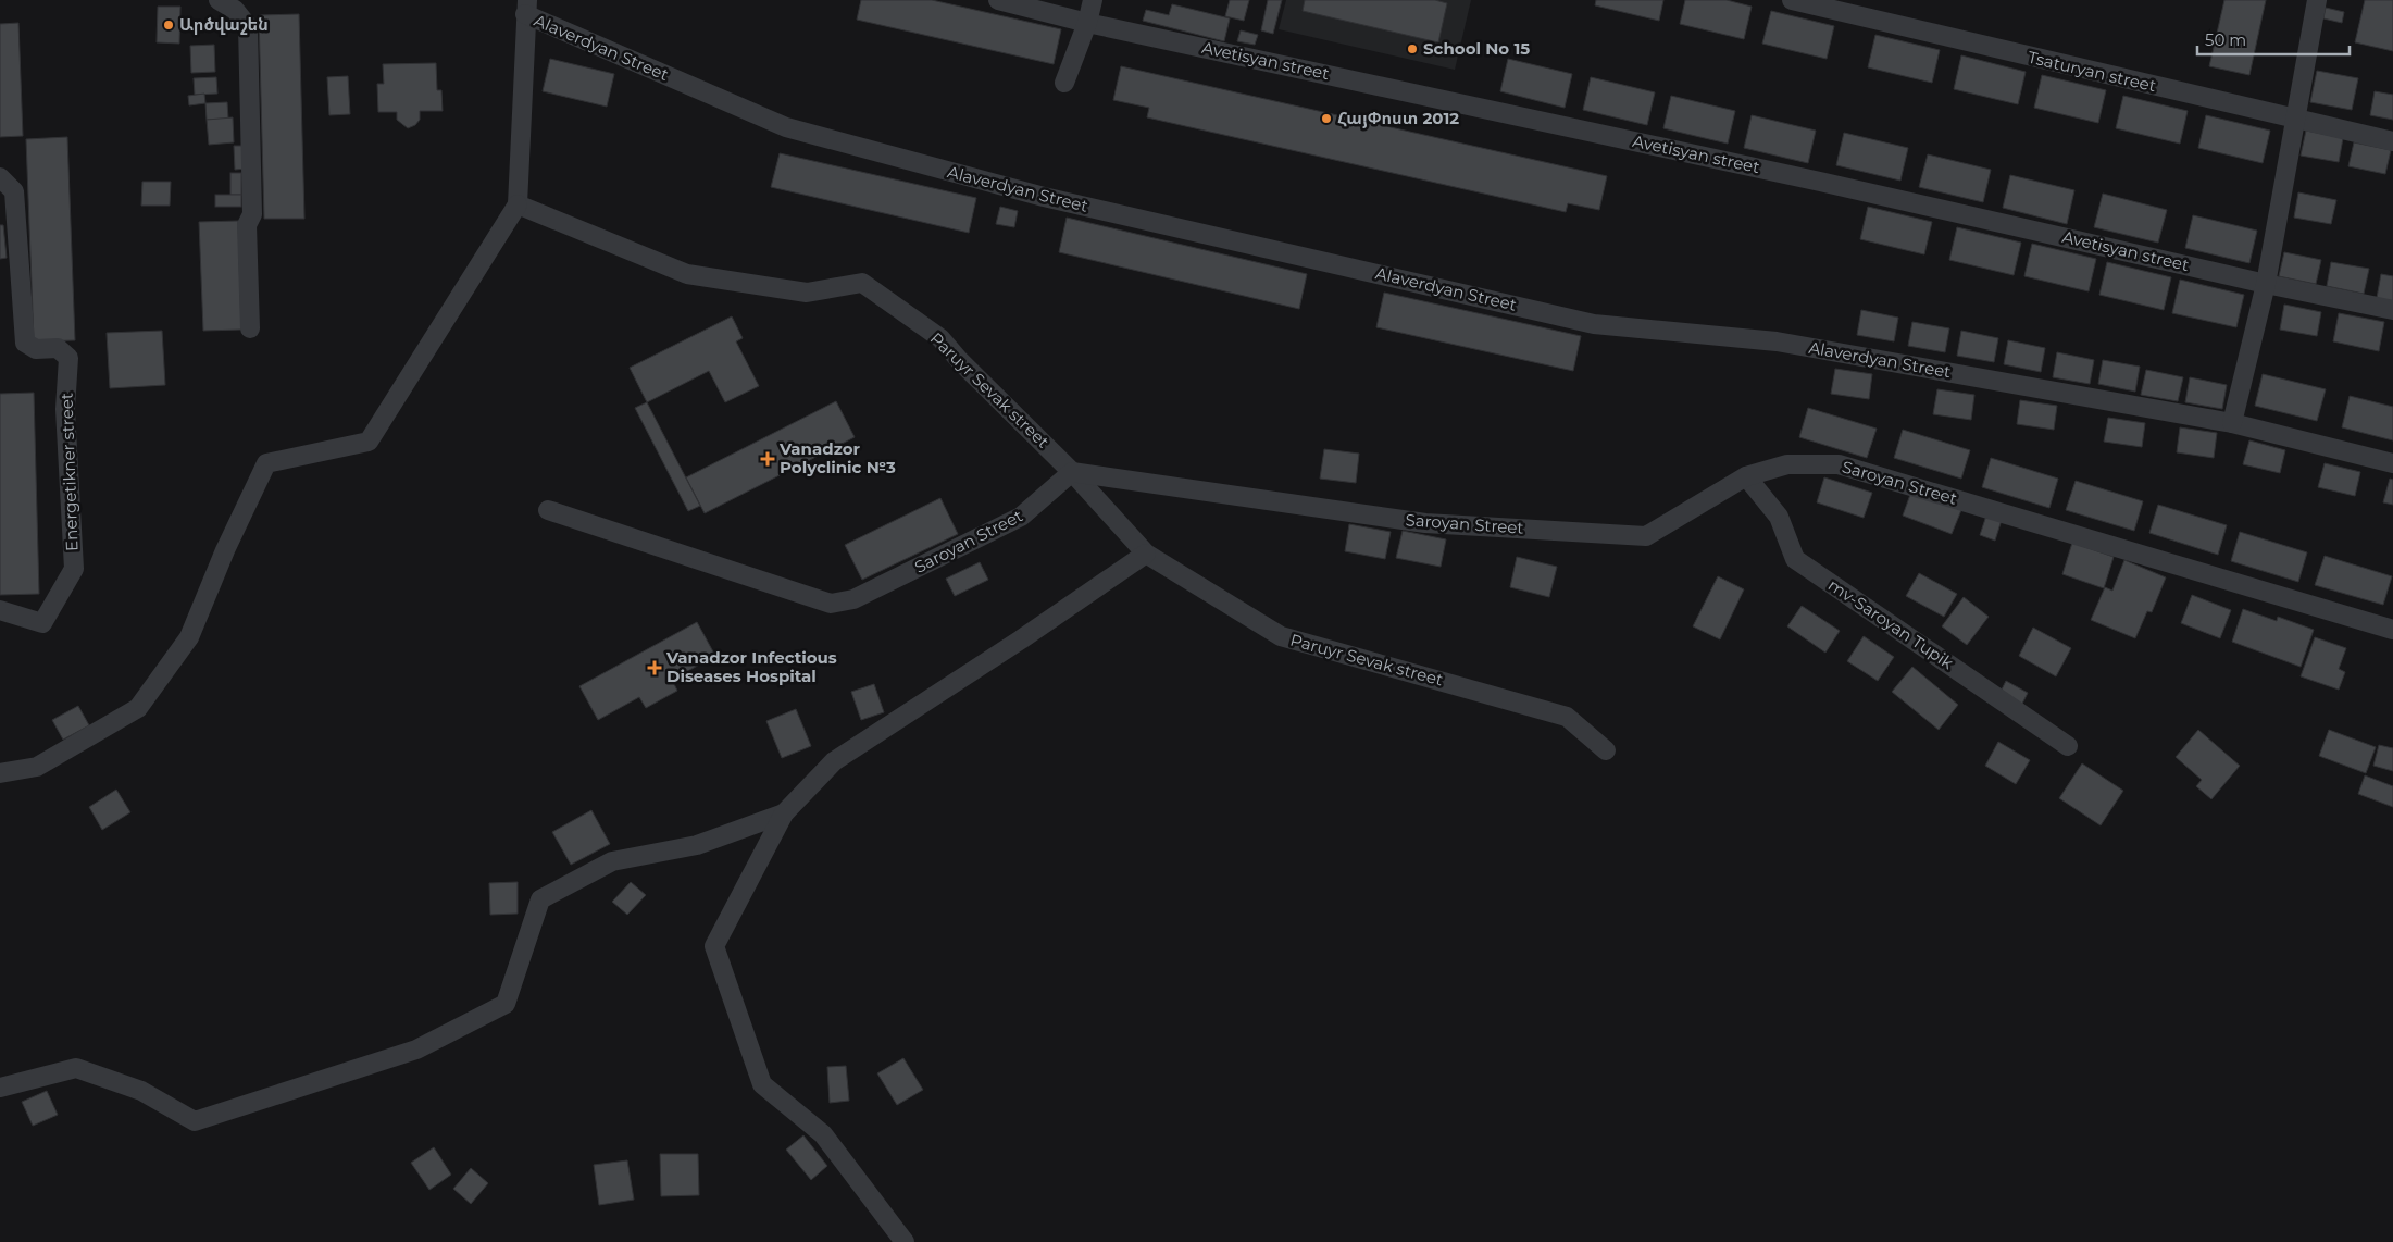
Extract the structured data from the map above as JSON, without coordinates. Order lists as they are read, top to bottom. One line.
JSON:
{"streets":{"street":["Alaverdyan Street","Avetisyan street","Tsaturyan street","Paruyr Sevak street","Energetikner street","Saroyan Street","mv-Saroyan Tupik"]},"crossings":[["Paruyr Sevak street","Saroyan Street"],["Saroyan Street","mv-Saroyan Tupik"]],"places":{"other":["Արծվաշեն","School No 15","ՀայՓոստ 2012"],"health":["Vanadzor Polyclinic №3","Vanadzor Infectious Diseases Hospital"]},"scale_bar":"50 m"}
